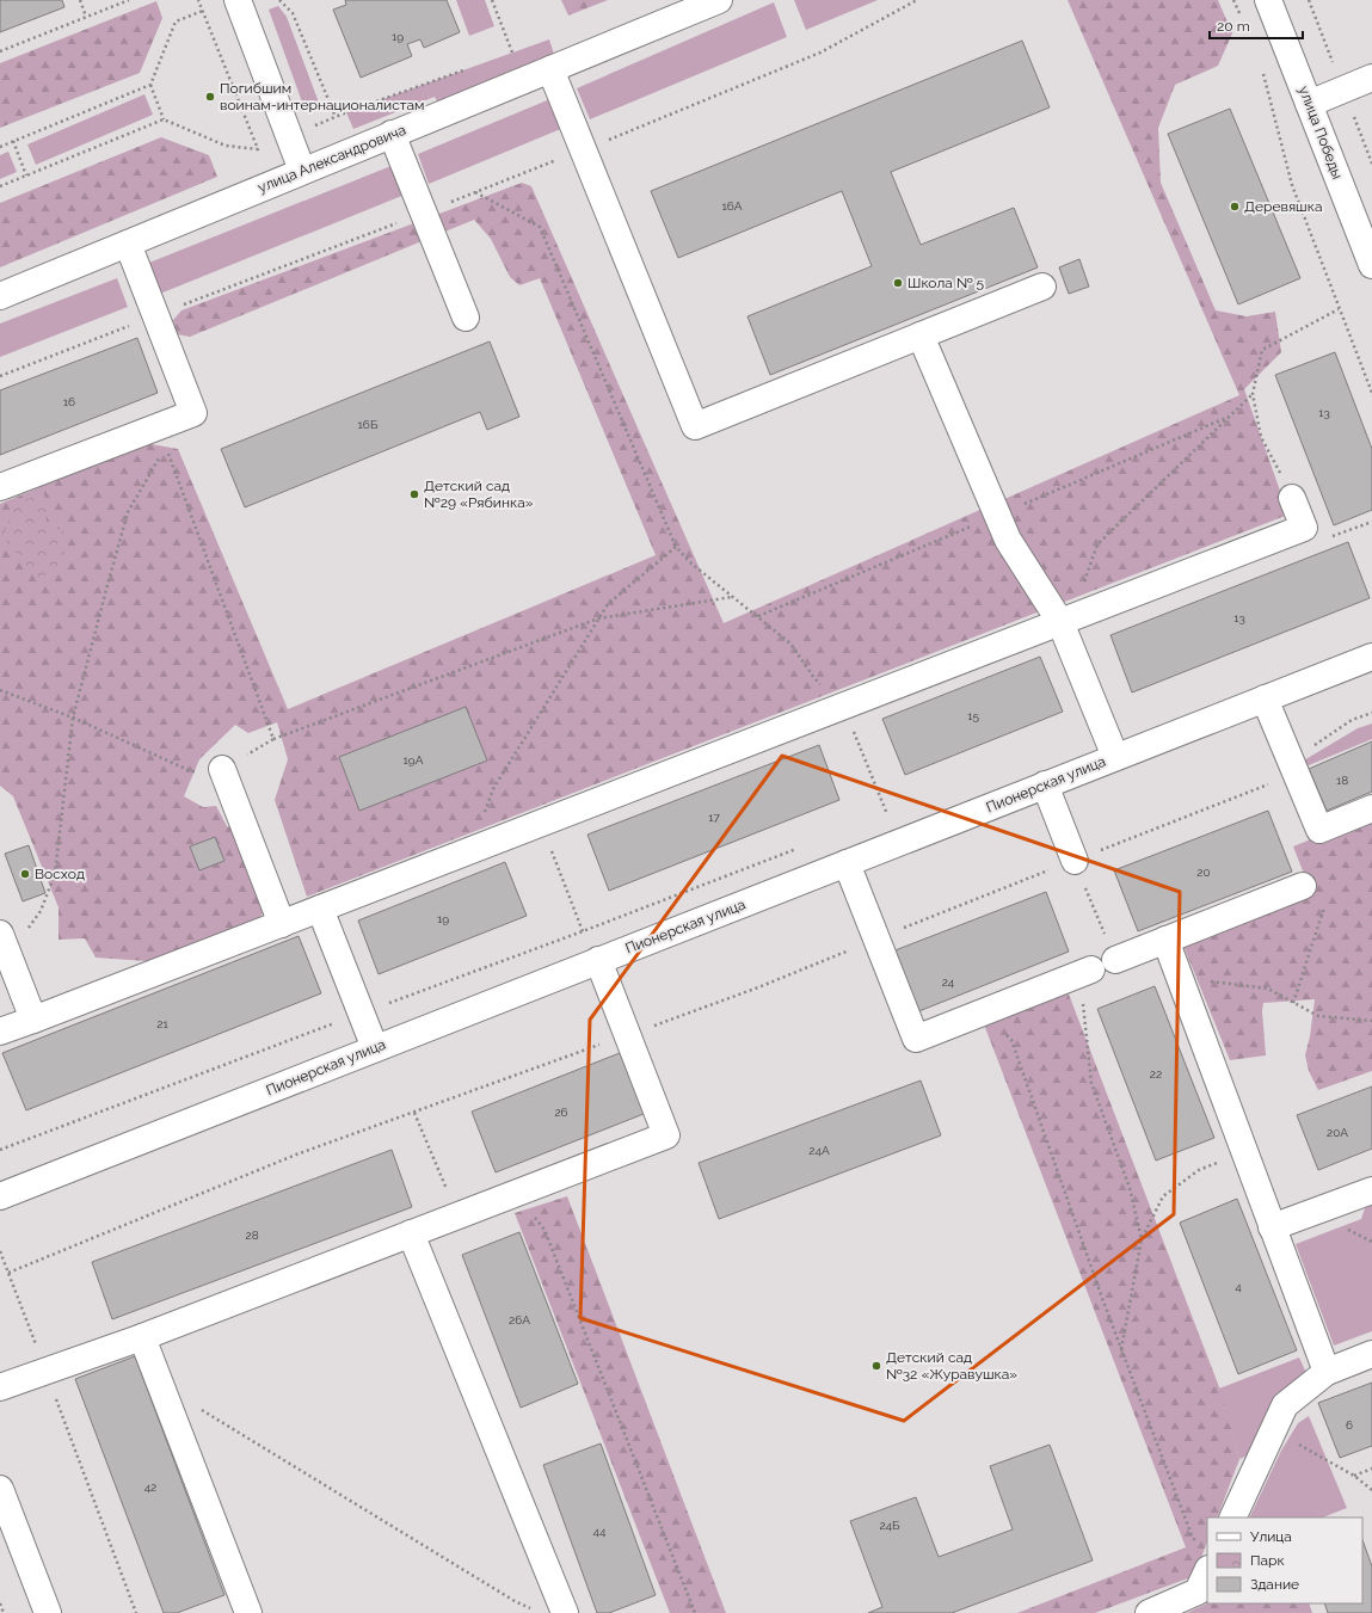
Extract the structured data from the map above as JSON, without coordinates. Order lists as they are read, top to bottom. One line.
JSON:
{"streets":{"street":["улица Победы","улица Александровича","Пионерская улица"]},"places":["Погибшим воинам-интернационалистам","Деревяшка","Школа № 5","Детский сад №29 «Рябинка»","Восход","Детский сад №32 «Журавушка»"],"house_numbers":["19","16А","16","13","16Б","13","15","19А","18","17","20","19","24","21","22","26","20А","24А","28","4","26А","6","42","24Б","44"],"legend":["Улица","Парк","Здание"],"scale_bar":"20 m"}
